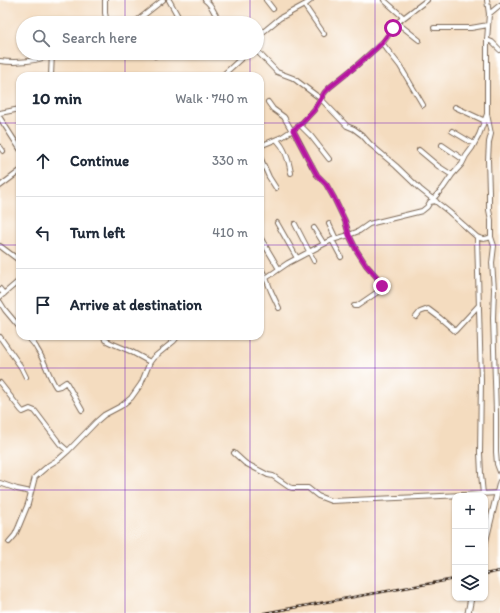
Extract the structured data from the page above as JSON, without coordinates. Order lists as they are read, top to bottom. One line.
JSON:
{"page":{"search":"Search here","heading":["10 min","Walk · 740 m"],"list":[["Continue","330 m"],["Turn left","410 m"],"Arrive at destination"],"map_buttons":["+","−"]}}
